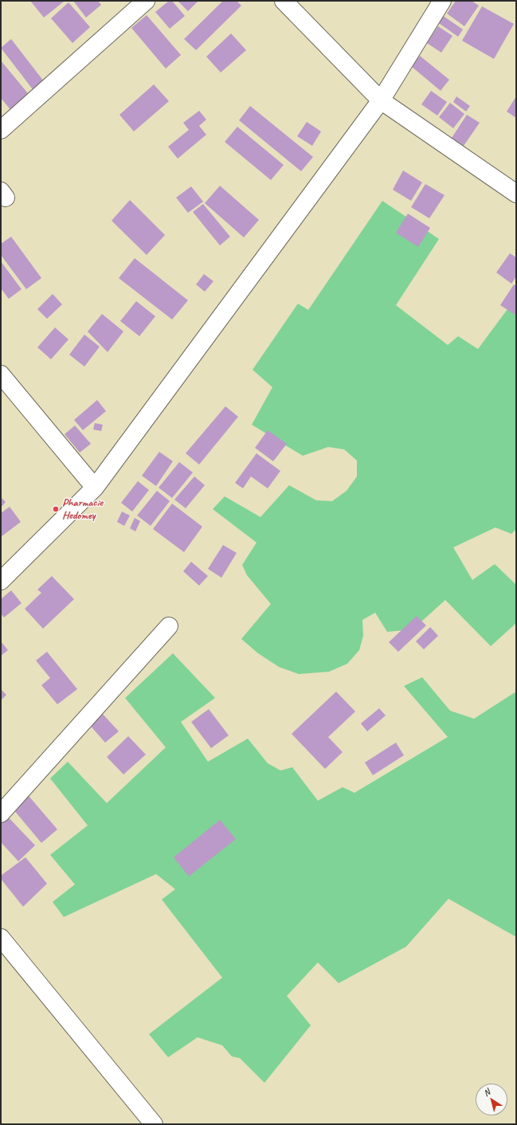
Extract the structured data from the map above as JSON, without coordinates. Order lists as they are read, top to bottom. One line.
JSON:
{"places":["Pharmacie Hedomey"],"north":"top left"}
